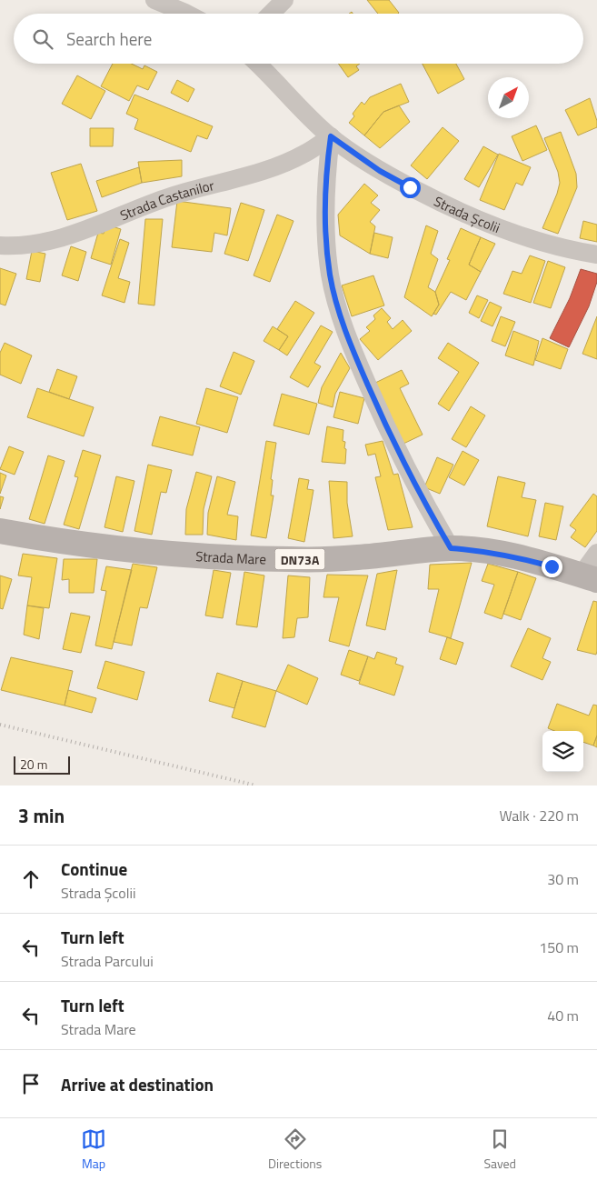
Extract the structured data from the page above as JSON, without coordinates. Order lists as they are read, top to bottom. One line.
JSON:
{"streets":{"main road":["Strada Mare","DN73A"],"street":["Strada Castanilor","Strada Școlii"]},"crossings":[["Strada Castanilor","Strada Școlii"]],"scale_bar":"20 m","north":"top right","page":{"search":"Search here","scale":"20 m","heading":["3 min","Walk · 220 m"],"list":[["Continue","Strada Școlii","30 m"],["Turn left","Strada Parcului","150 m"],["Turn left","Strada Mare","40 m"],"Arrive at destination"],"nav":["Map","Directions","Saved"]}}
